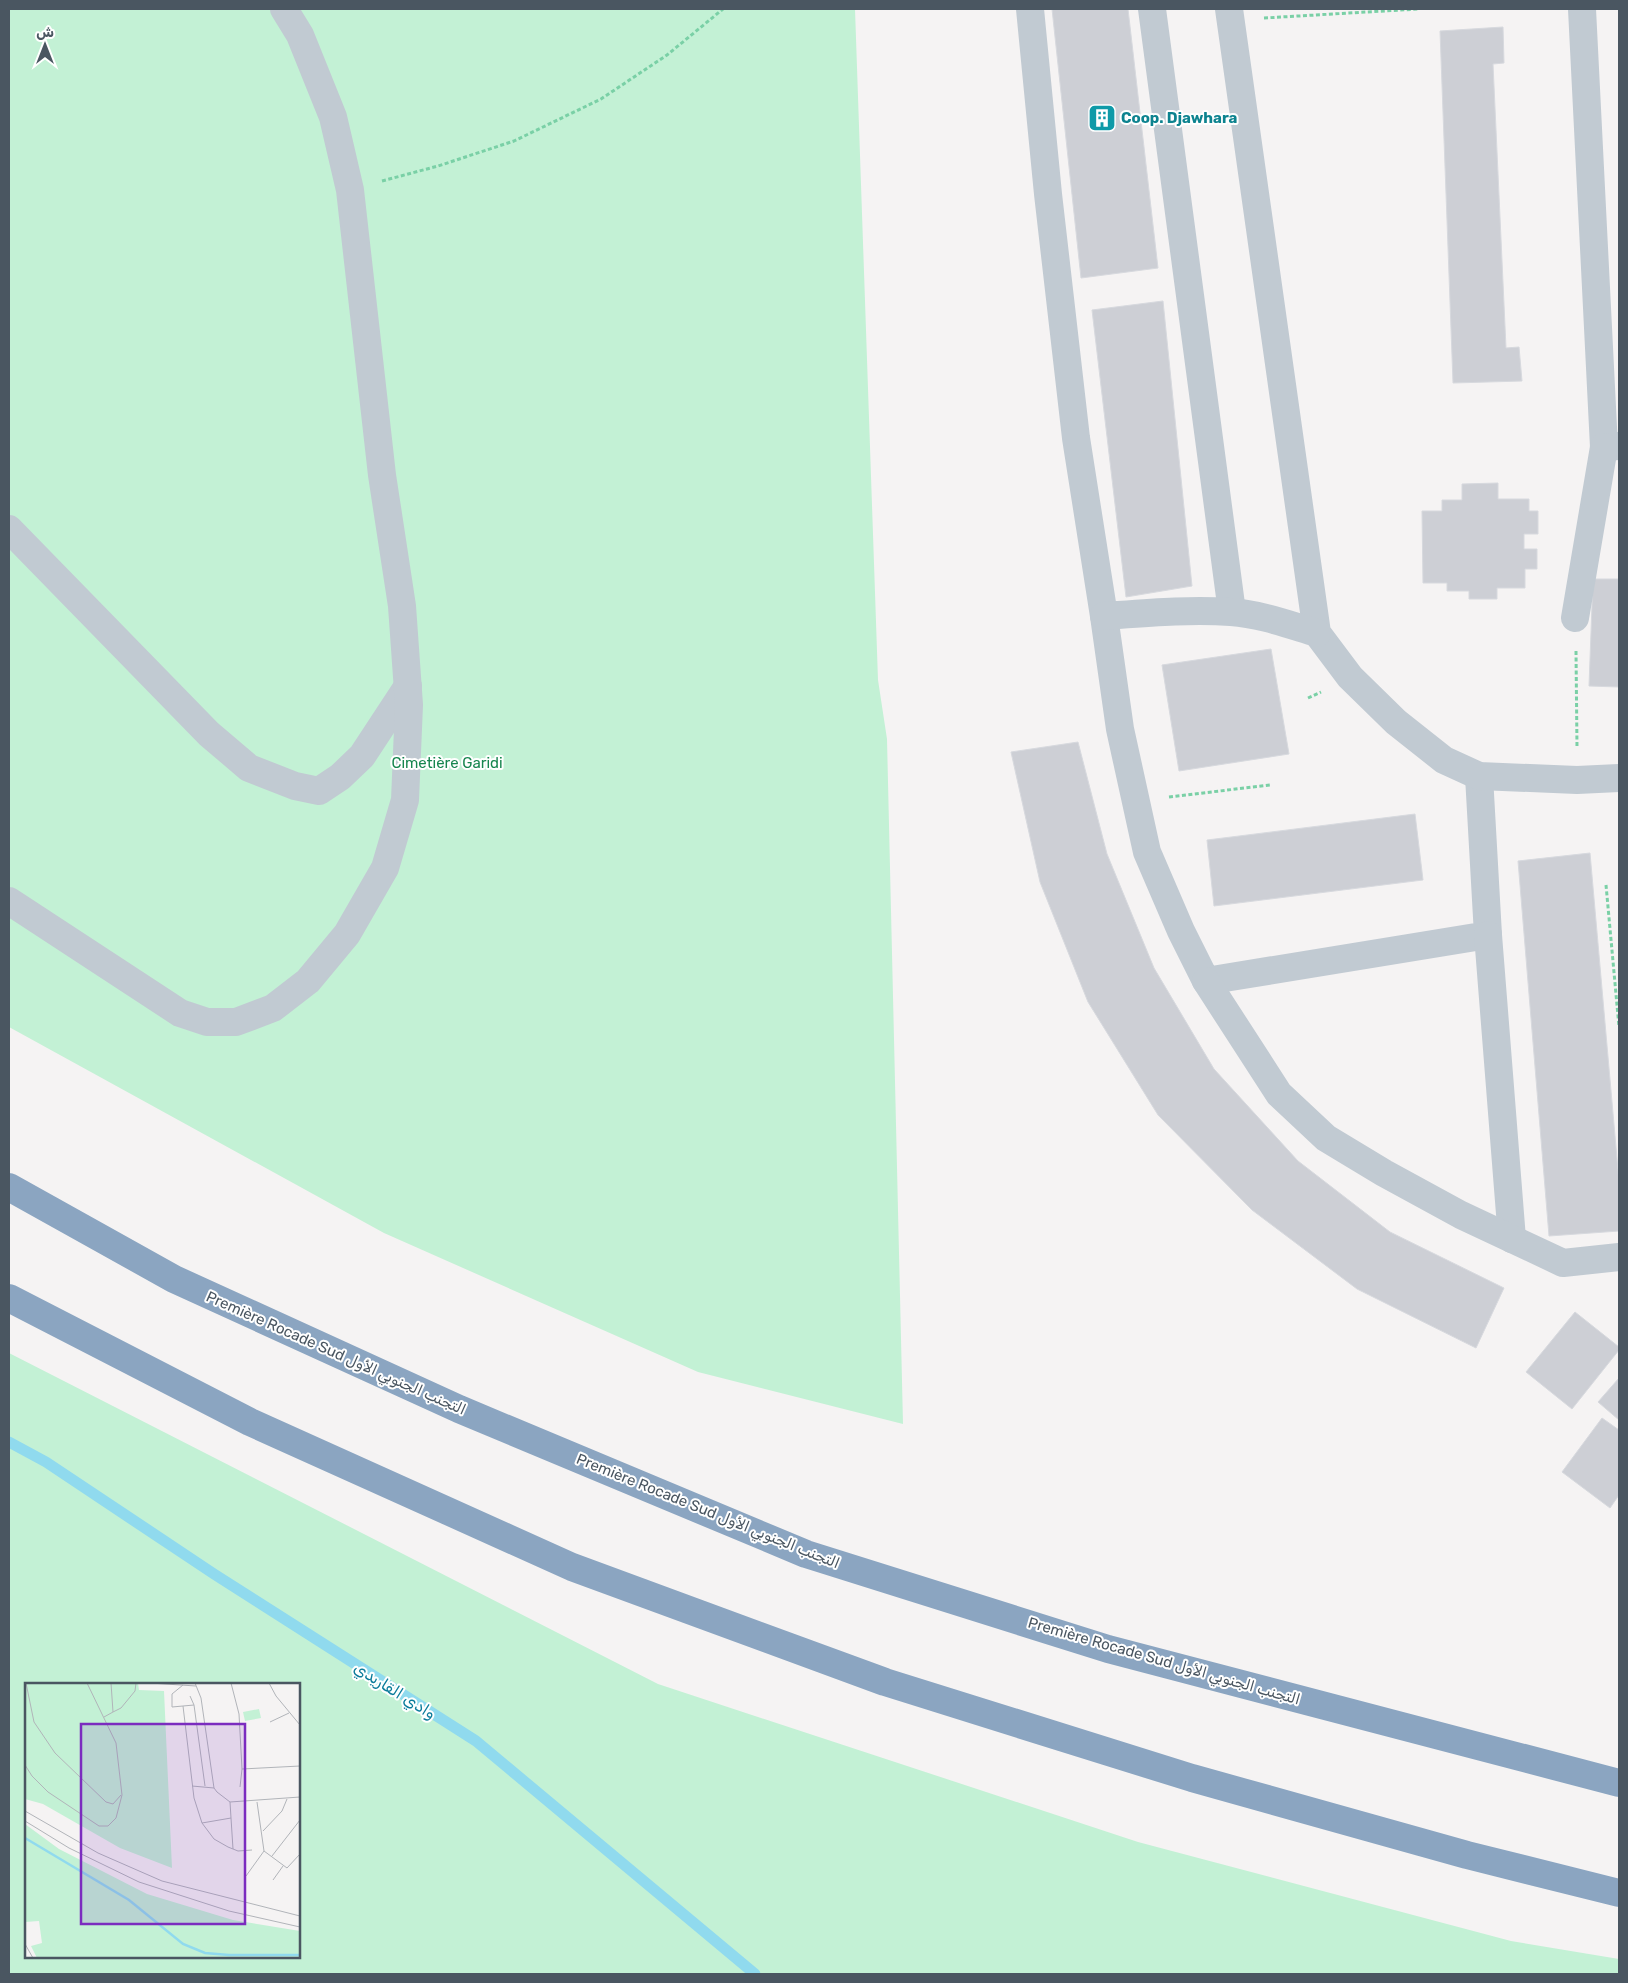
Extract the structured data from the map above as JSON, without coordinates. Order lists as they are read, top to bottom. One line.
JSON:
{"streets":{"highway":["Première Rocade Sud التجنب الجنوبي الأول"]},"water":["وادي القاريدي"],"parks":["Cimetière Garidi"],"places":{"building":["Coop. Djawhara"]},"north":"top"}
